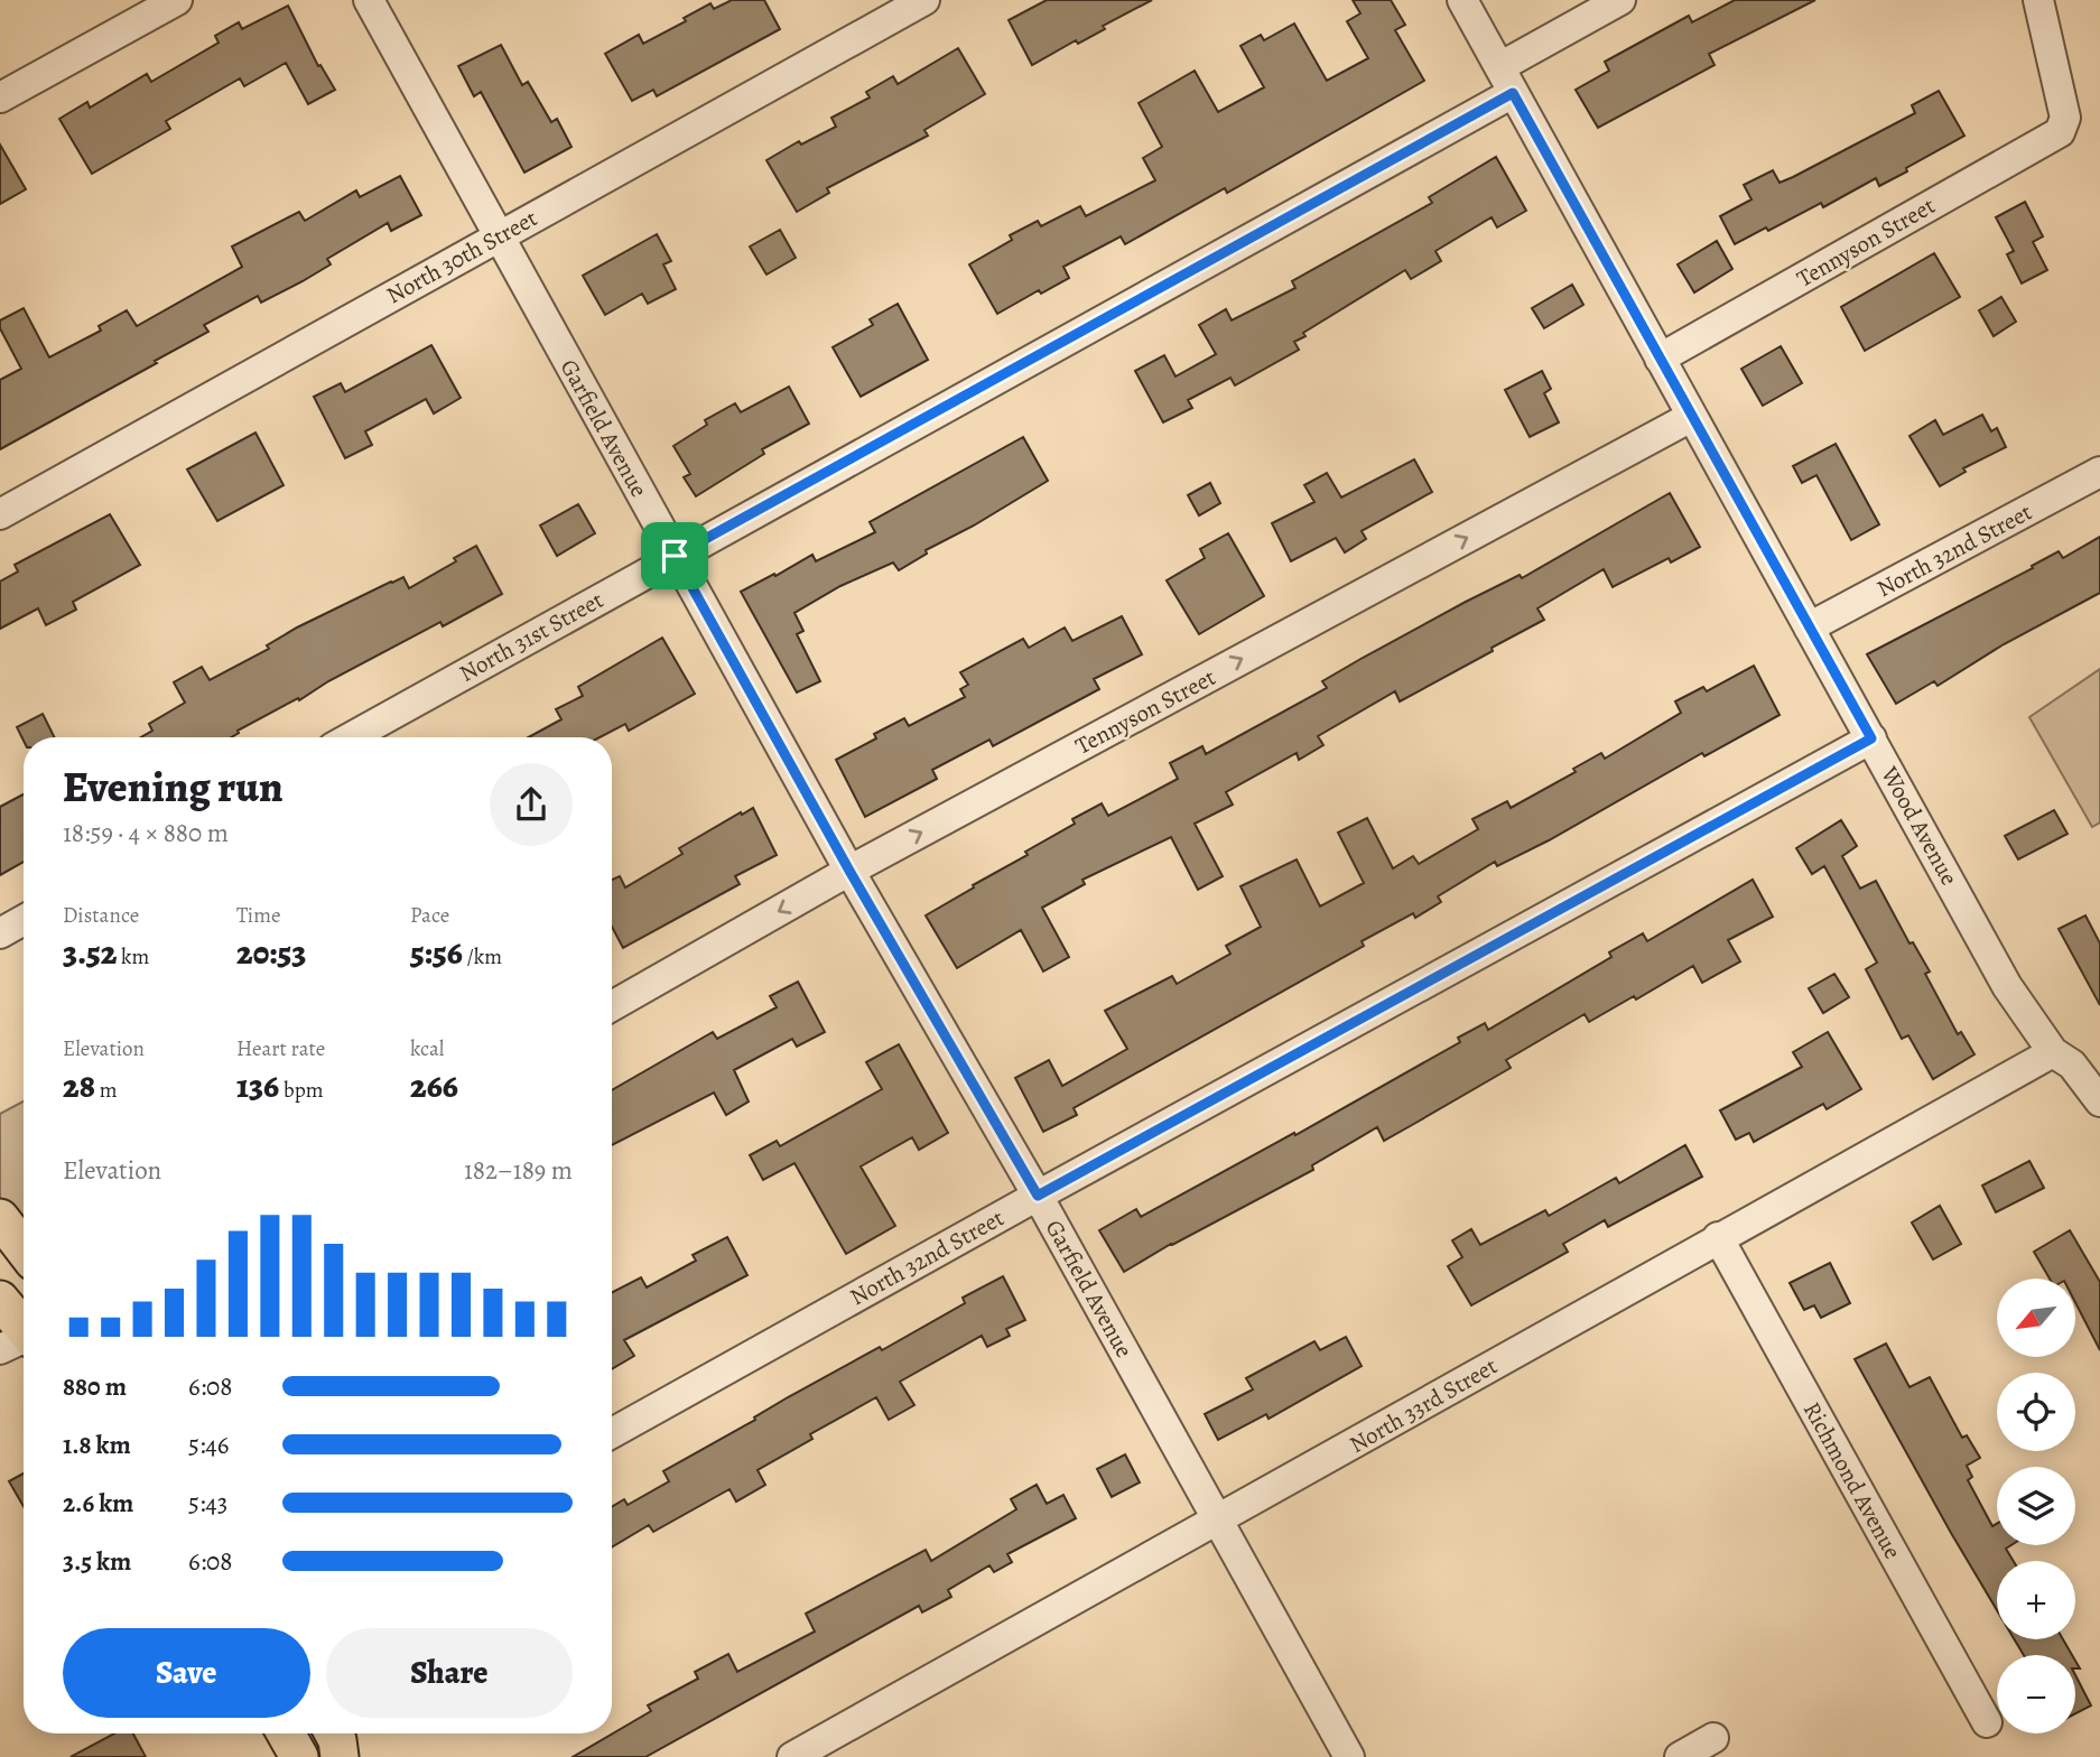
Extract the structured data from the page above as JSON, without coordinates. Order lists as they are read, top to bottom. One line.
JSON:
{"streets":{"street":["Tennyson Street","North 30th Street","Garfield Avenue","North 32nd Street","North 31st Street","Wood Avenue","North 33rd Street","Richmond Avenue"]},"crossings":[["Tennyson Street","Garfield Avenue"],["Tennyson Street","Wood Avenue"],["North 30th Street","Garfield Avenue"],["Garfield Avenue","North 32nd Street"],["Garfield Avenue","North 31st Street"],["Garfield Avenue","North 33rd Street"],["North 32nd Street","Wood Avenue"],["North 31st Street","Wood Avenue"],["Wood Avenue","North 33rd Street"],["North 33rd Street","Richmond Avenue"]],"north":"bottom left","page":{"heading":["Evening run","18:59 · 4 × 880 m"],"stats":[["Distance","3.52 km"],["Time","20:53"],["Pace","5:56 /km"],["Elevation","28 m"],["Heart rate","136 bpm"],["kcal","266"]],"chart":["Elevation","182–189 m"],"map_buttons":["+","−"],"list":[{"name":"880 m","note":"6:08"},{"name":"1.8 km","note":"5:46"},{"name":"2.6 km","note":"5:43"},{"name":"3.5 km","note":"6:08"}],"buttons":["Save","Share"]}}
